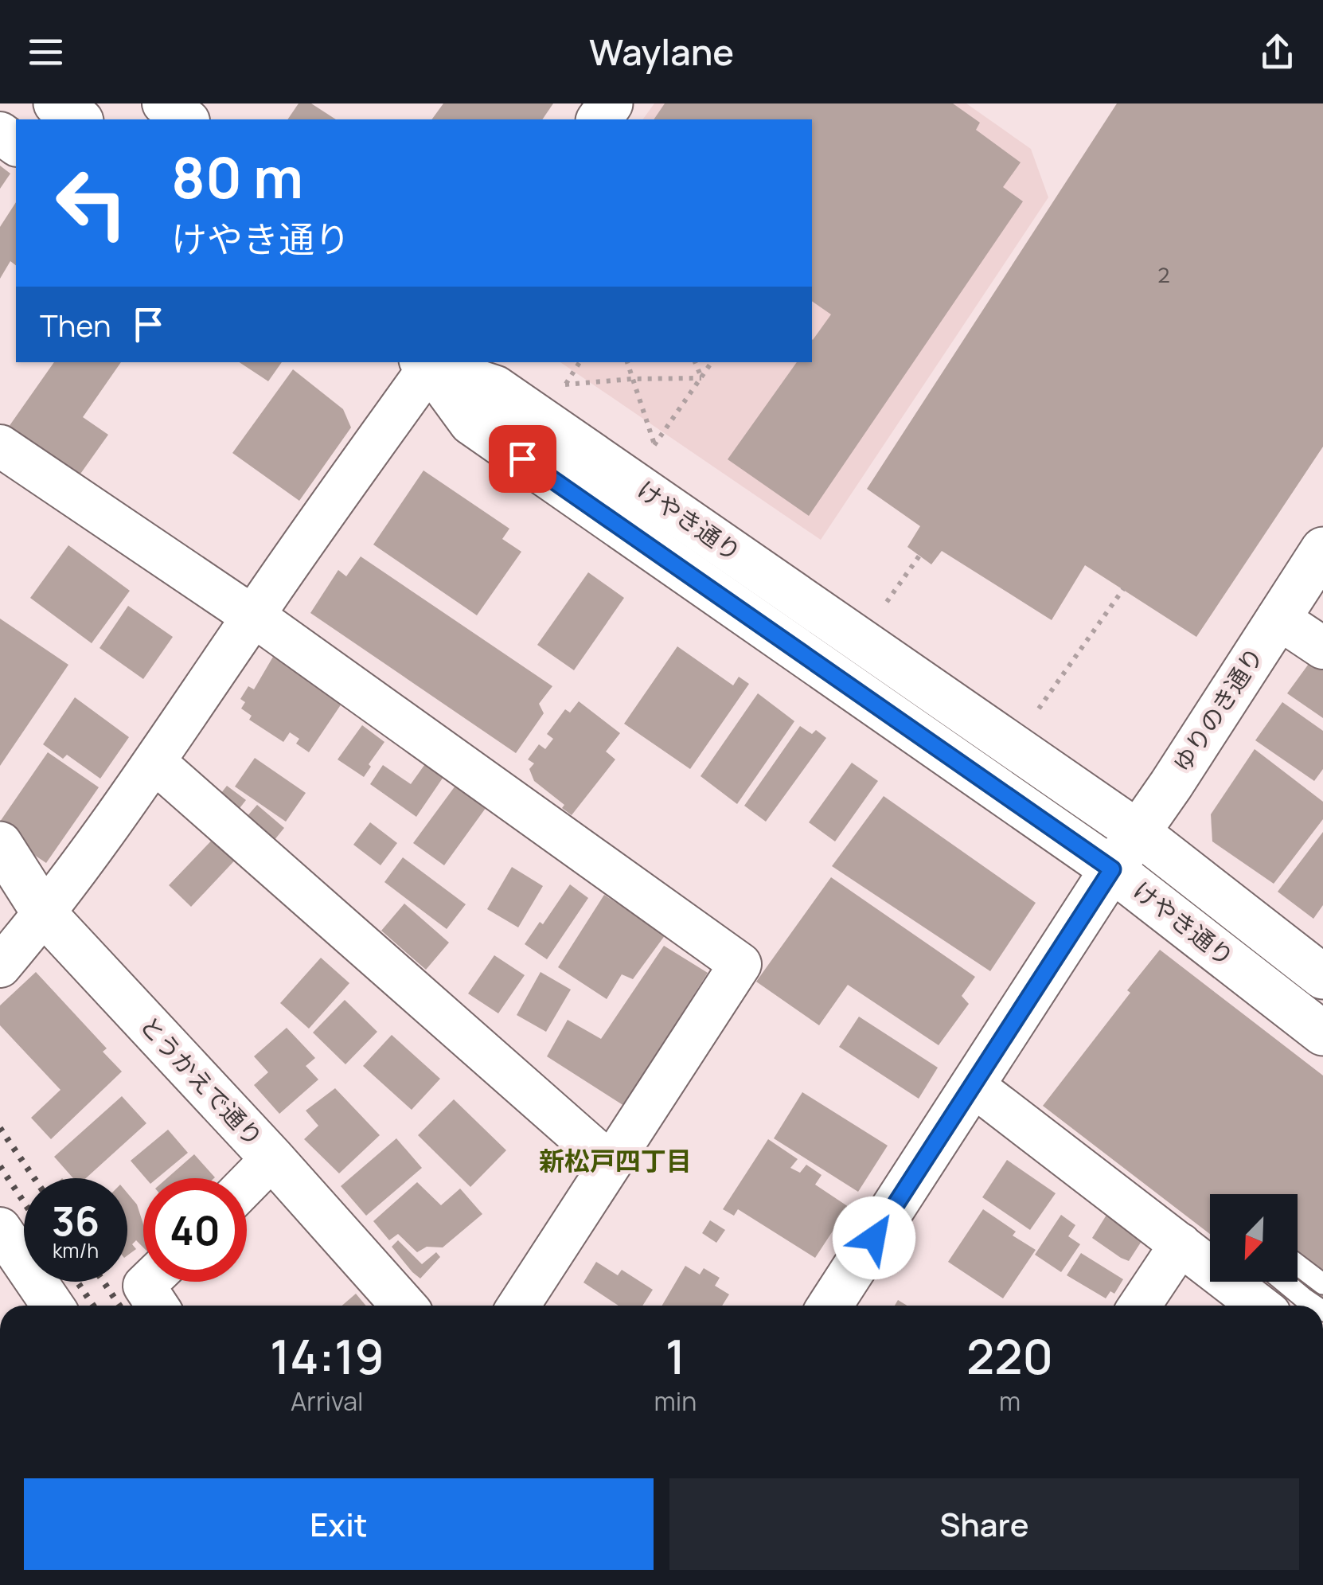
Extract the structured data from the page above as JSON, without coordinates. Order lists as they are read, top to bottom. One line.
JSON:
{"streets":{"street":["けやき通り","ゆりのき通り","とうかえで通り"]},"crossings":[["けやき通り","ゆりのき通り"]],"districts":["新松戸四丁目"],"house_numbers":["２"],"north":"bottom left","page":{"header":"Waylane","turn":["80 m","けやき通り"],"then":"Then","speed":"36 km/h","limit":"40","eta":["14:19","Arrival","1","min","220","m"],"buttons":["Exit","Share"]}}
